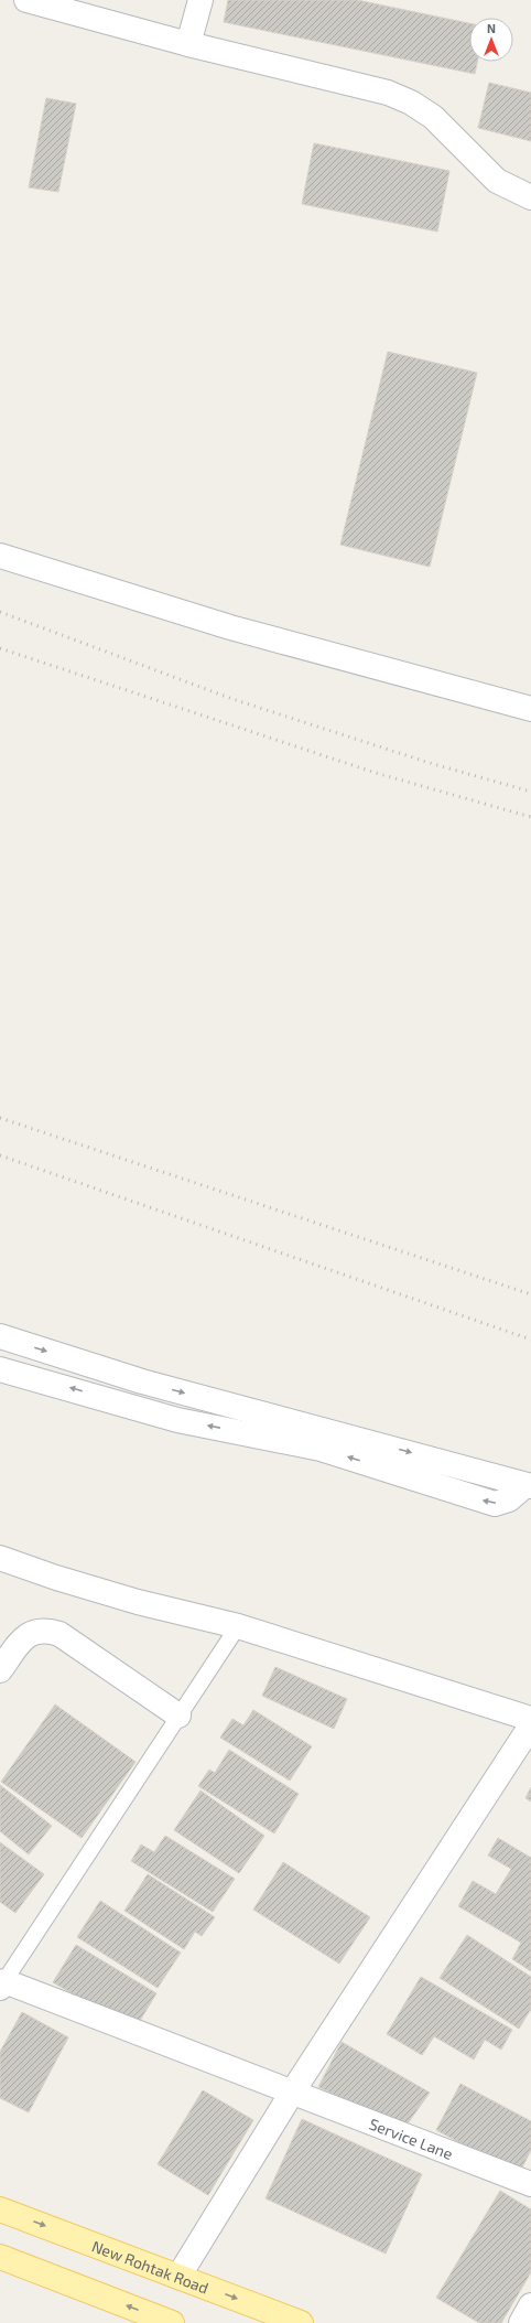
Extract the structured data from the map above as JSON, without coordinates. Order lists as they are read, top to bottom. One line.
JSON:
{"streets":{"main road":["New Rohtak Road"],"street":["Service Lane"]},"north":"top"}
